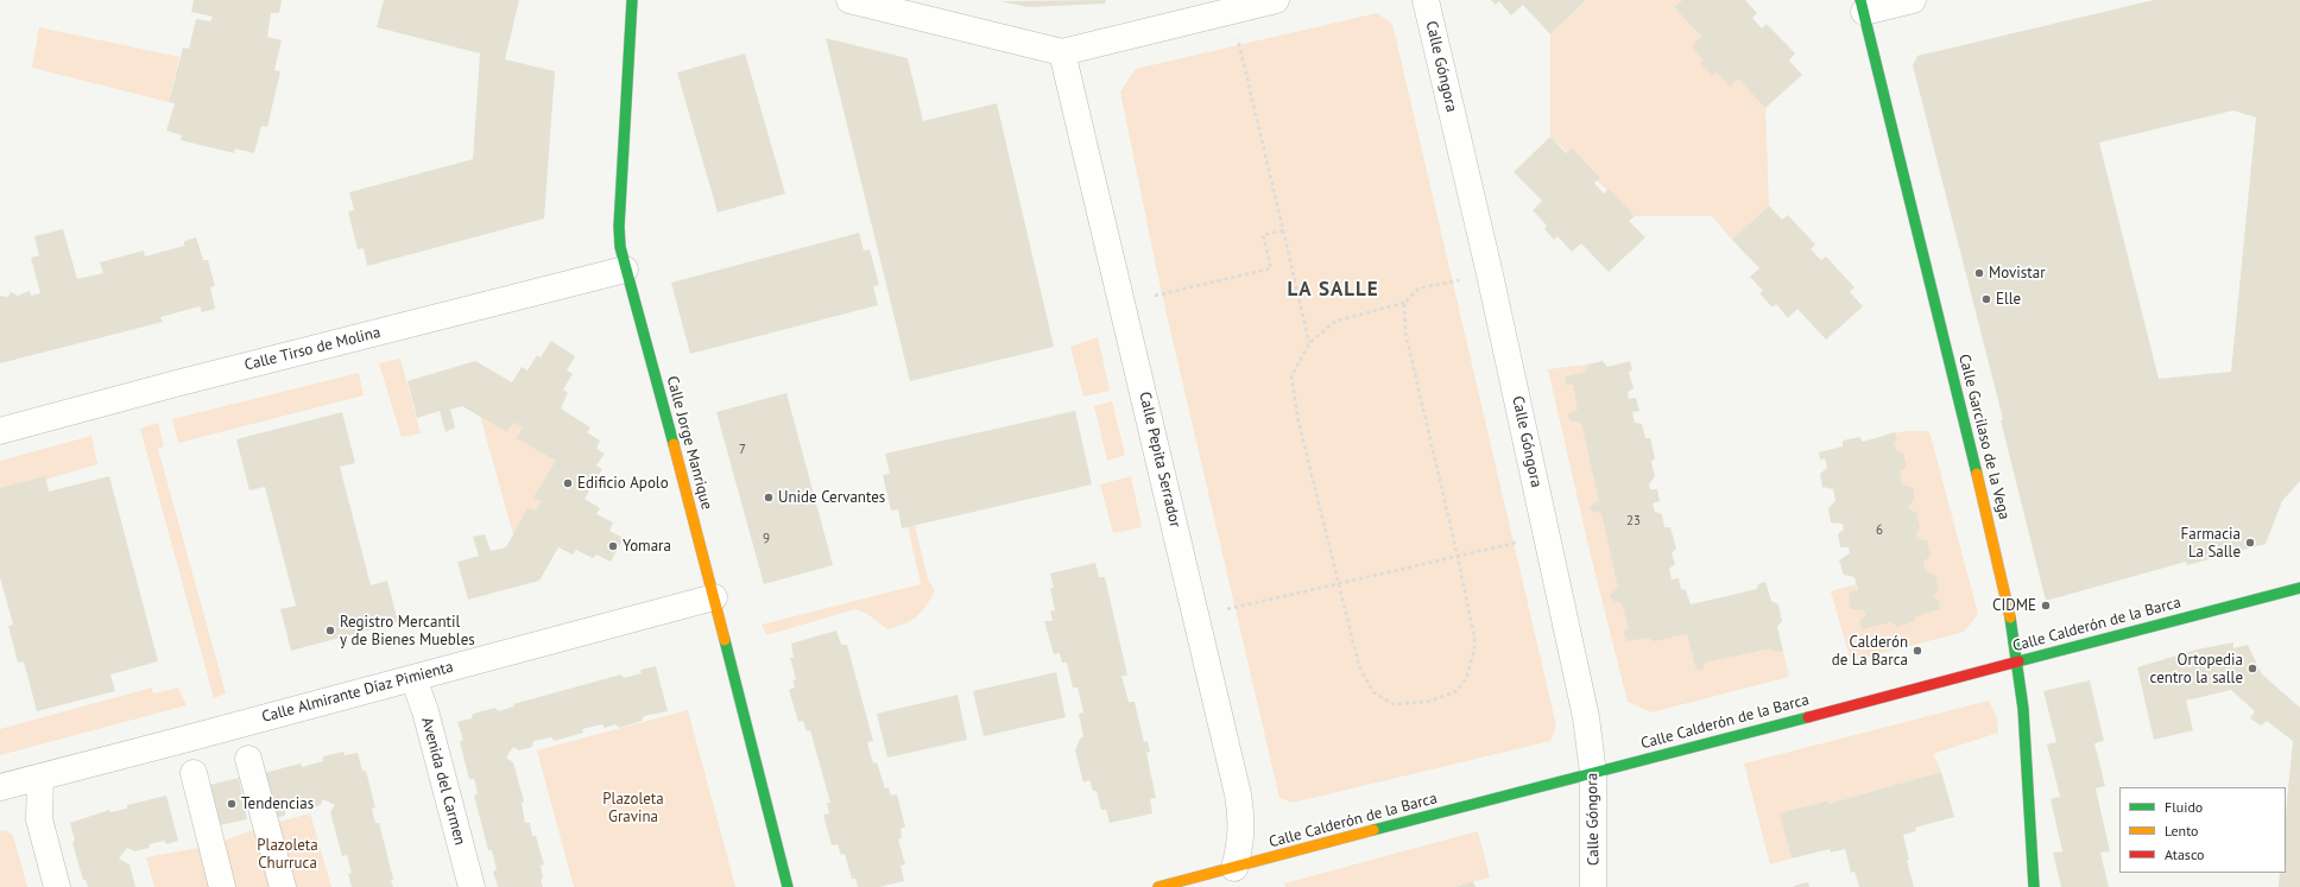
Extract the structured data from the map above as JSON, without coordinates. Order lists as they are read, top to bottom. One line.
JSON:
{"streets":{"street":["Calle Góngora","Calle Tirso de Molina","Calle Garcilaso de la Vega","Calle Jorge Manrique","Calle Pepita Serrador","Calle Calderón de la Barca","Calle Almirante Díaz Pimienta","Avenida del Carmen"]},"crossings":[["Calle Góngora","Calle Calderón de la Barca"],["Calle Tirso de Molina","Calle Jorge Manrique"],["Calle Garcilaso de la Vega","Calle Calderón de la Barca"],["Calle Jorge Manrique","Calle Almirante Díaz Pimienta"],["Calle Pepita Serrador","Calle Calderón de la Barca"],["Calle Almirante Díaz Pimienta","Avenida del Carmen"]],"districts":["LA SALLE"],"parks":["Plazoleta Gravina","Plazoleta Churruca"],"places":["Movistar","Elle","Edificio Apolo","Unide Cervantes","Farmacia La Salle","Yomara","CIDME","Registro Mercantil y de Bienes Muebles","Calderón de La Barca","Ortopedia centro la salle","Tendencias"],"house_numbers":["7","23","6","9"],"legend":["Fluido","Lento","Atasco"]}
